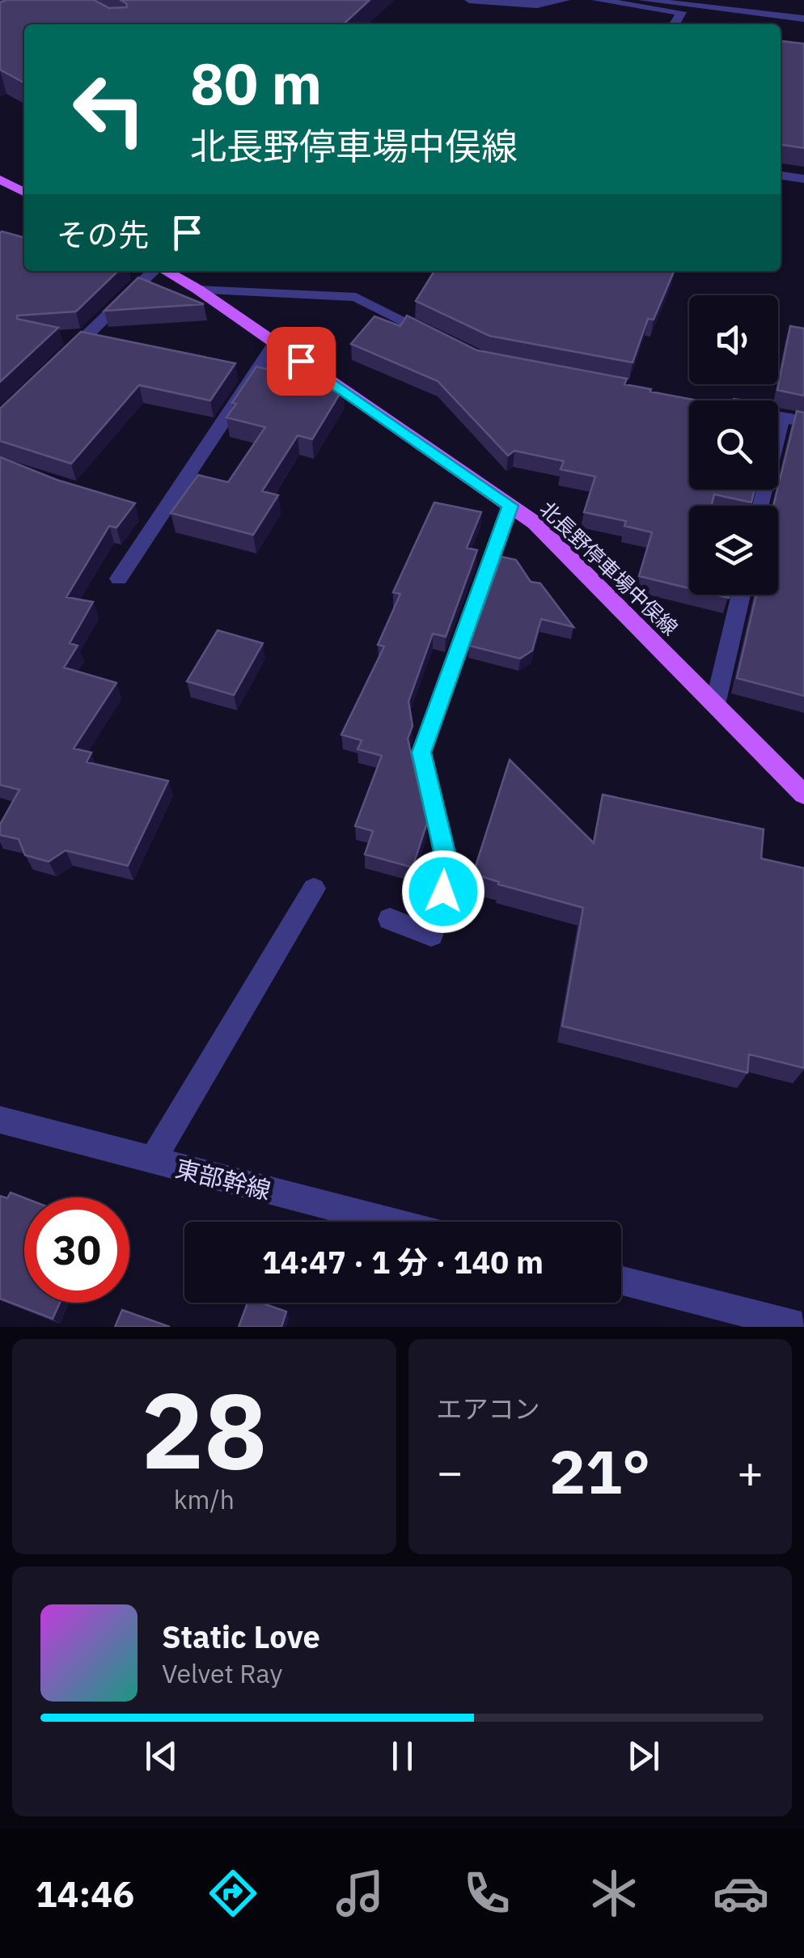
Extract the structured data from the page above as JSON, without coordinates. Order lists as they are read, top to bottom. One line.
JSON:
{"streets":{"main road":["北長野停車場中俣線"],"street":["東部幹線"]},"page":{"turn":["80 m","北長野停車場中俣線"],"then":"その先","limit":"30","trip":"14:47 · 1 分 · 140 m","tile":[["28","km/h"],"エアコン"],"heat":["−","21°","+"],"song":["Static Love","Velvet Ray"],"tabs":"14:46"}}
